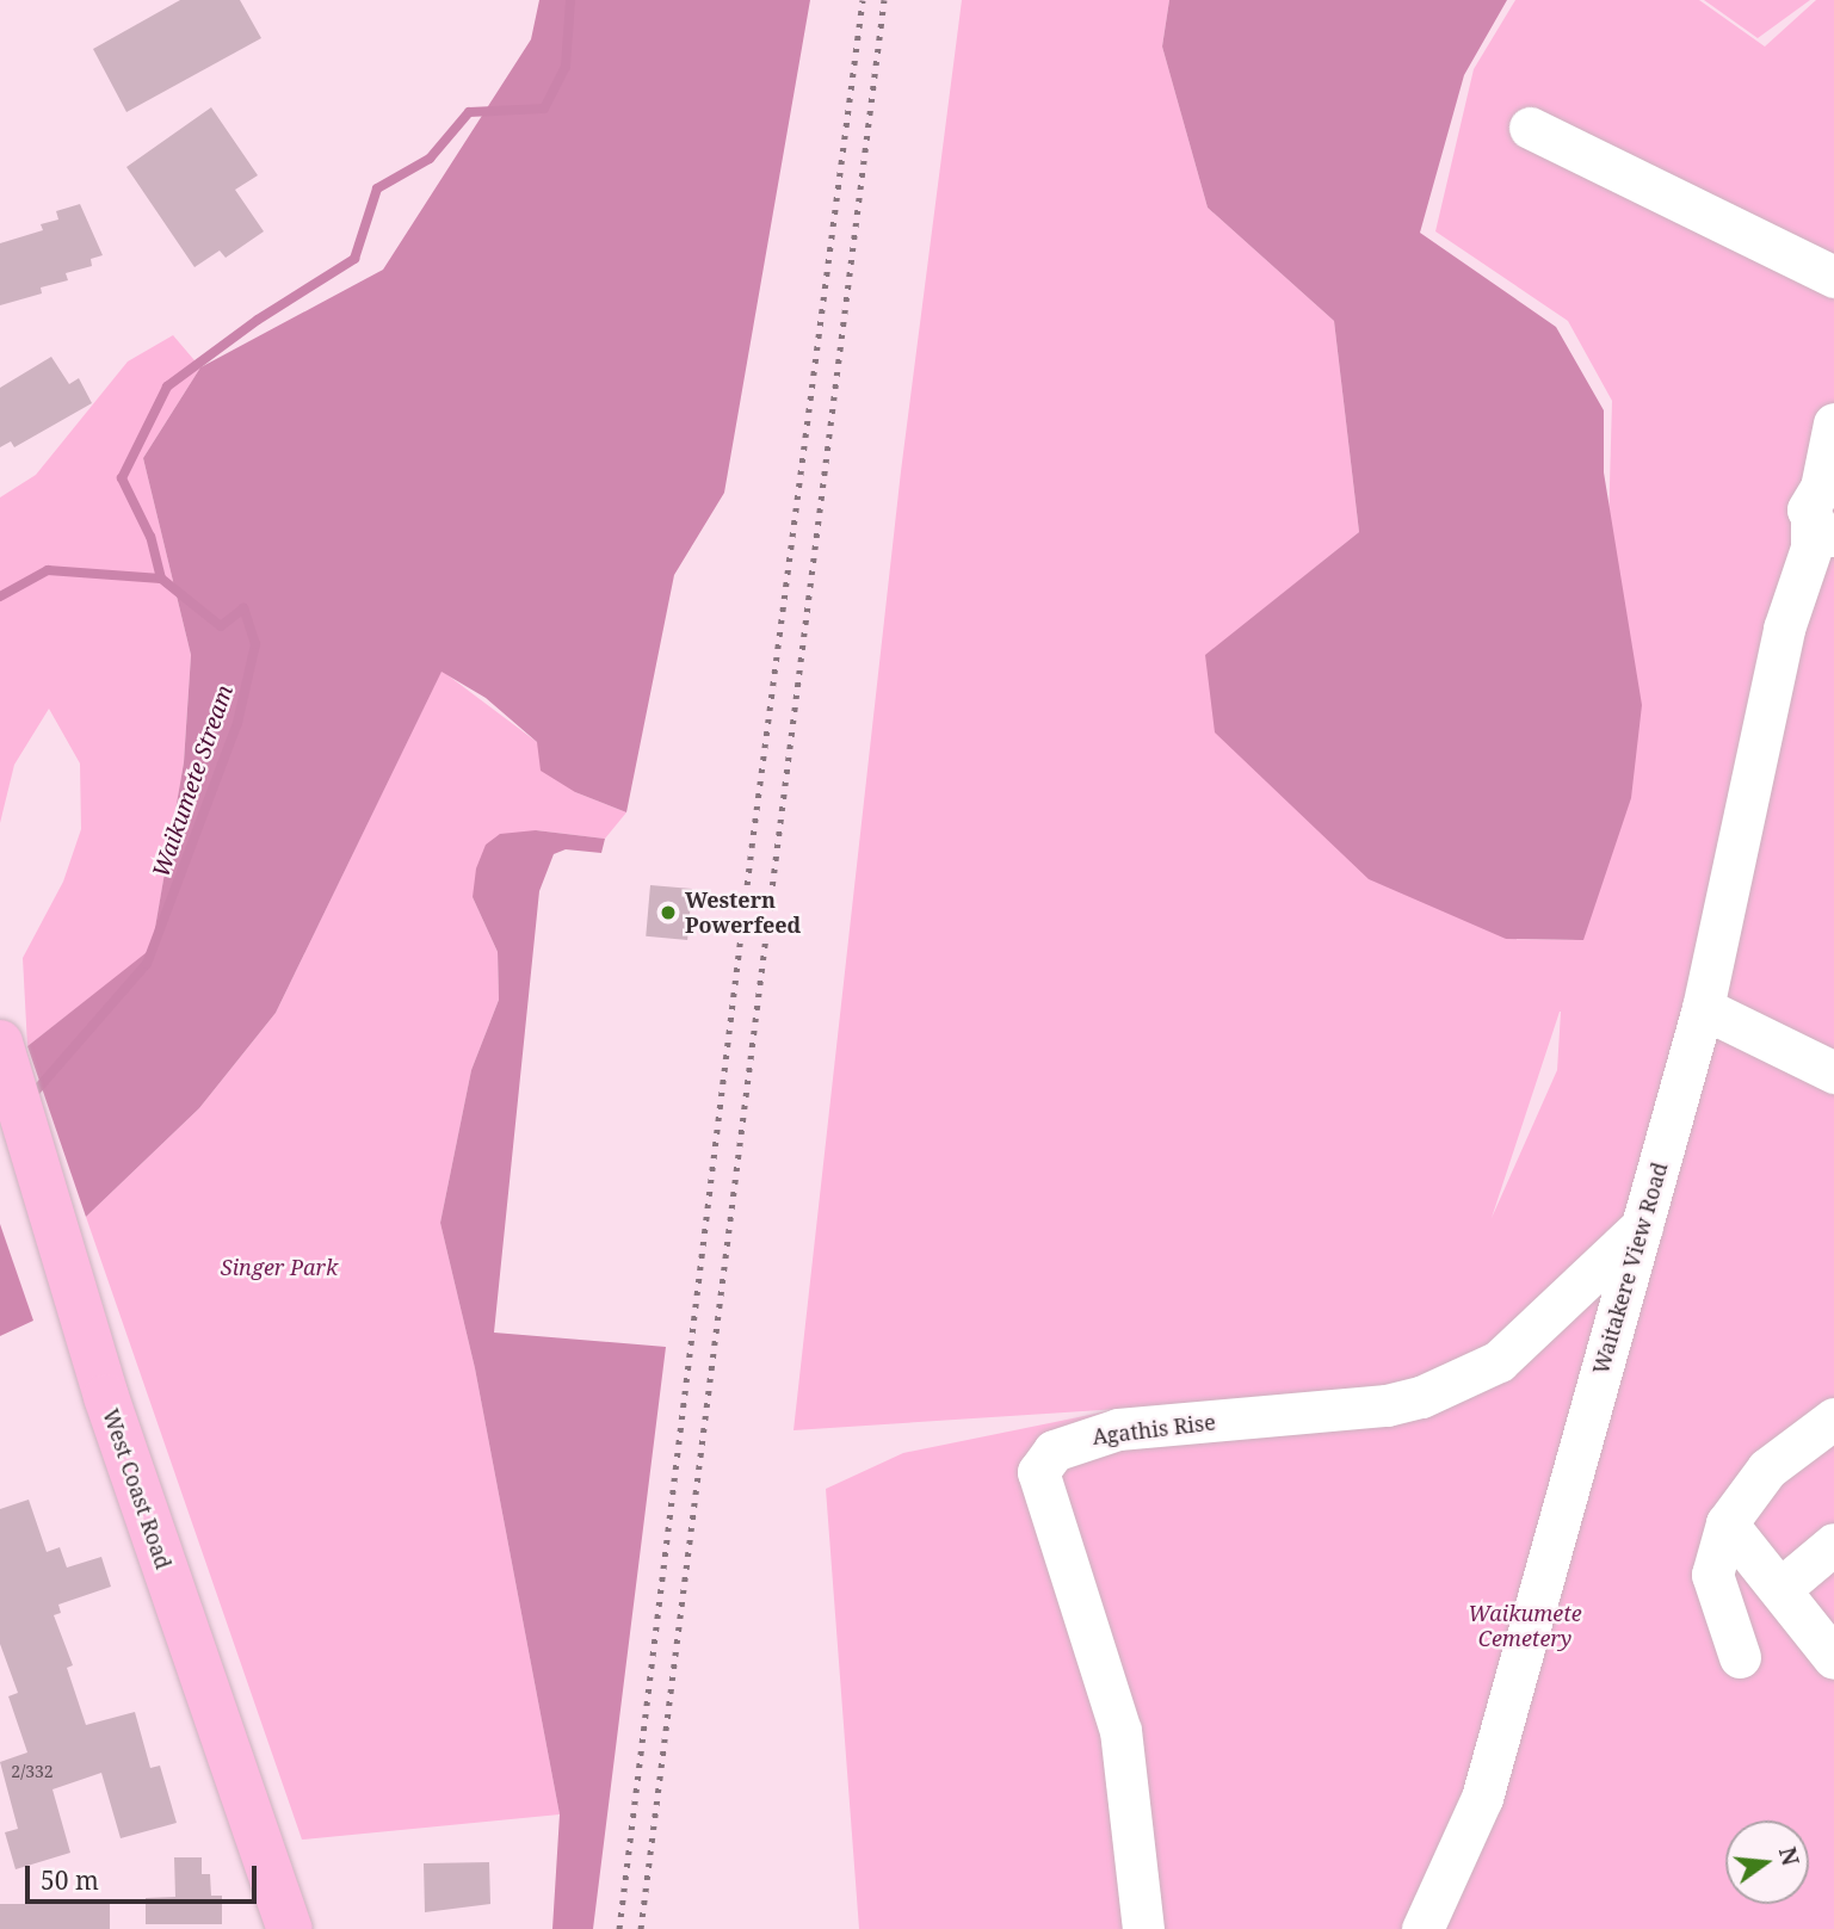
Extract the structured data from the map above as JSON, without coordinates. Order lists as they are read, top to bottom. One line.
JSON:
{"streets":{"main road":["West Coast Road"],"lane":["Waitakere View Road","Agathis Rise"]},"crossings":[["Waitakere View Road","Agathis Rise"]],"water":["Waikumete Stream"],"parks":["Singer Park","Waikumete Cemetery"],"places":["Western Powerfeed"],"house_numbers":["2/332"],"scale_bar":"50 m","north":"right"}
